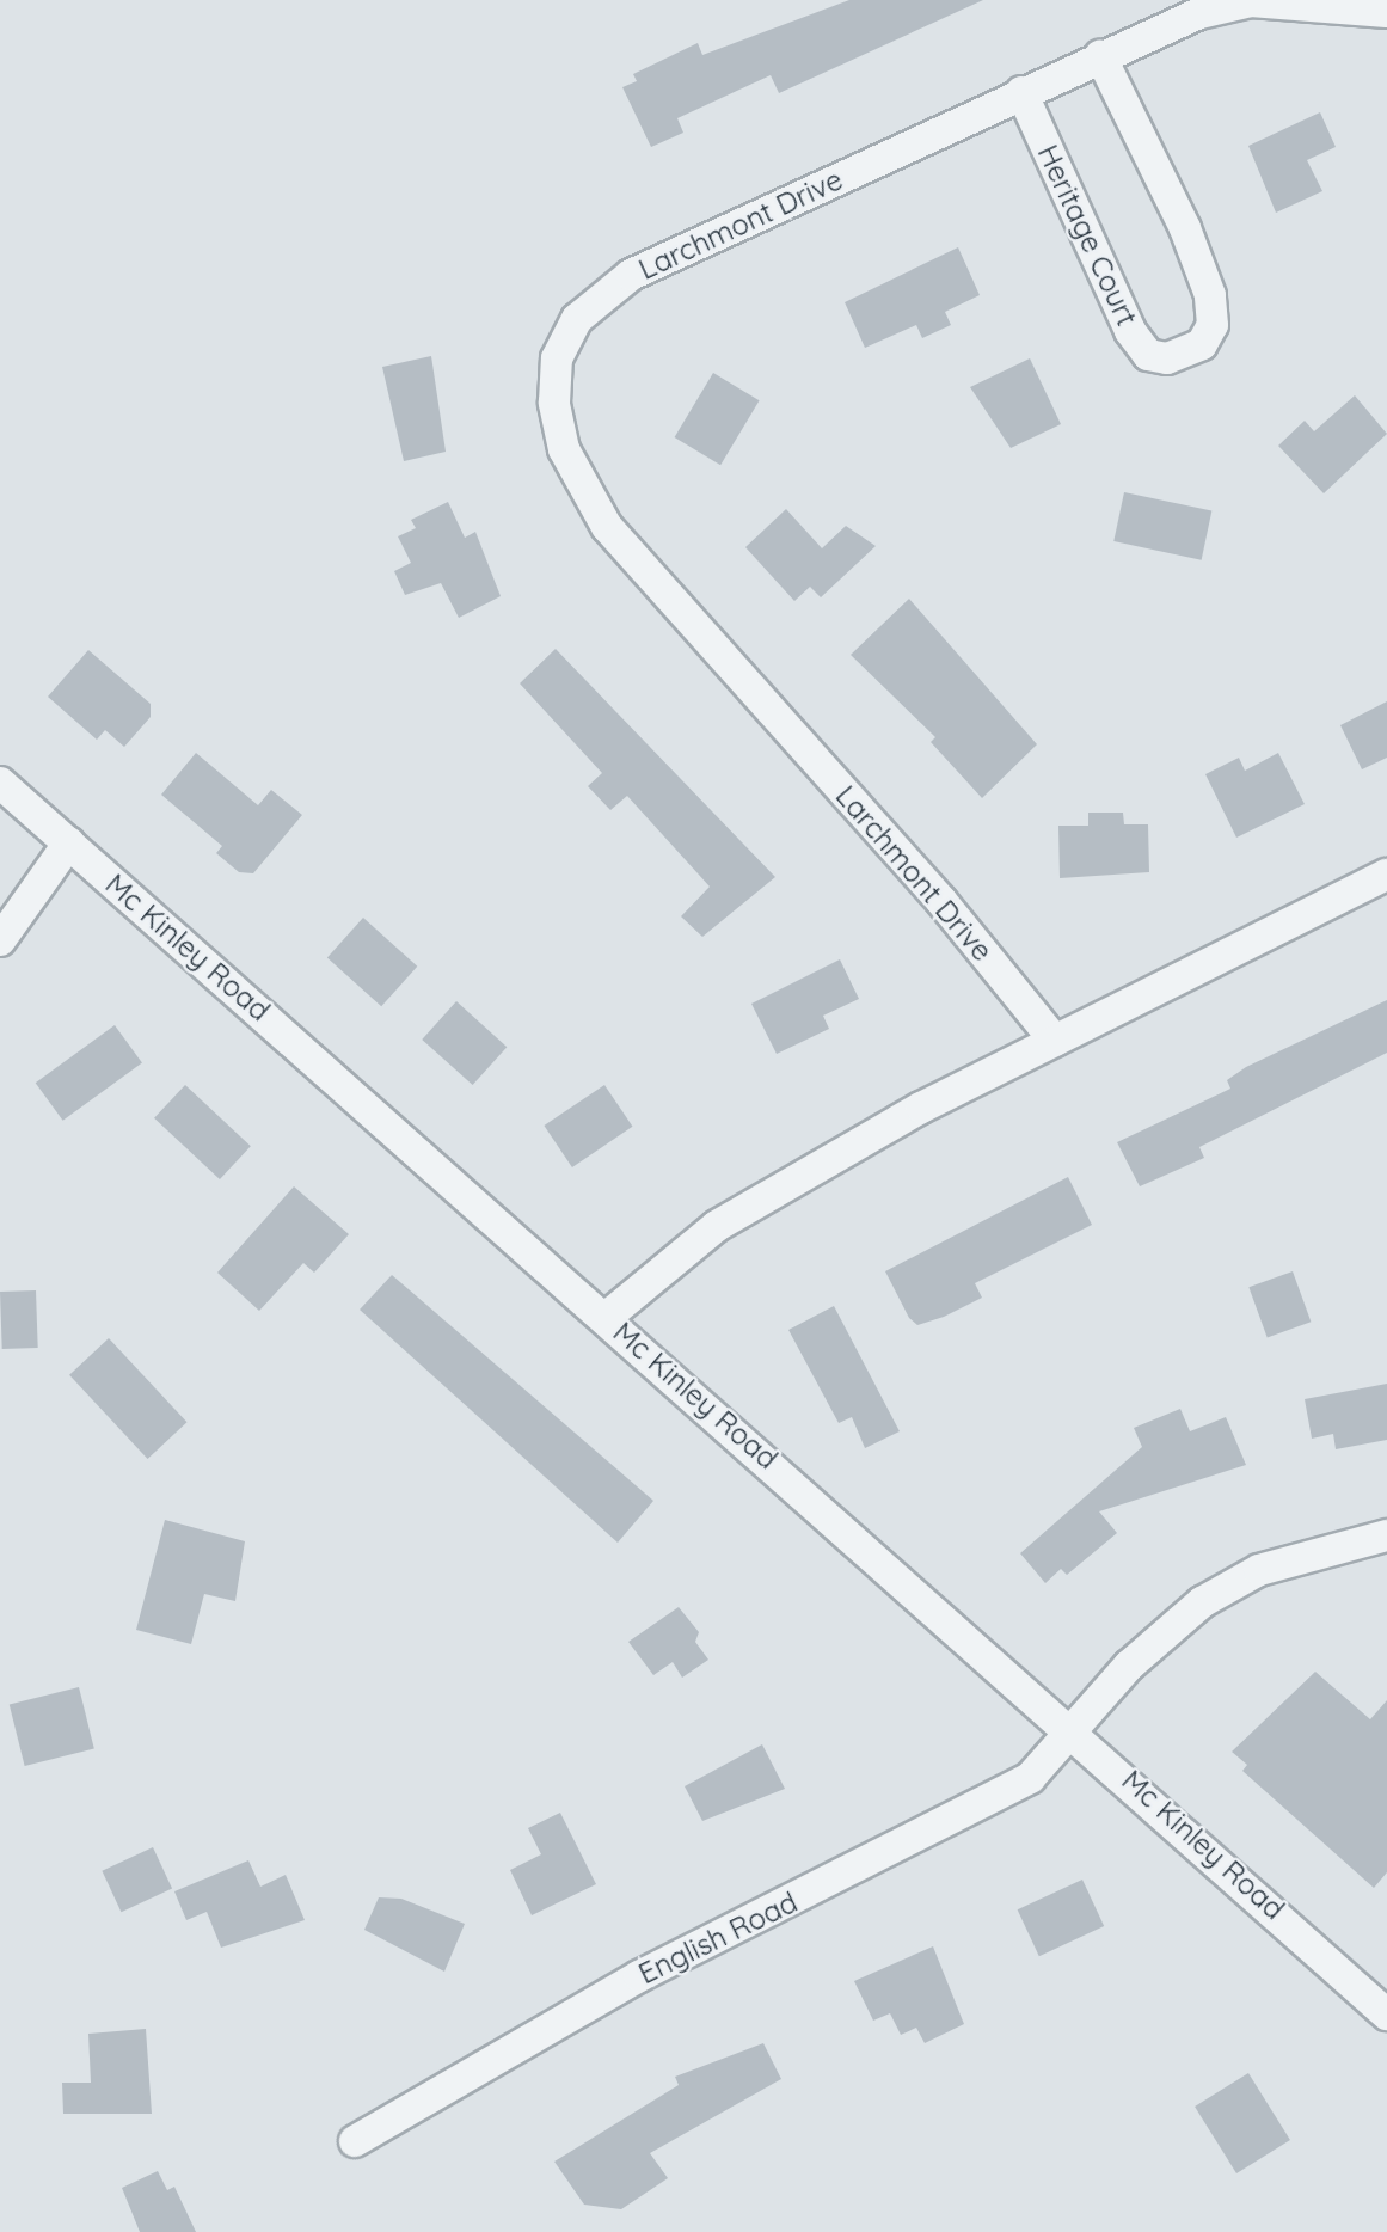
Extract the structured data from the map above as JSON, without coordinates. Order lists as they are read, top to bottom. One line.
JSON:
{"streets":{"street":["Larchmont Drive","Heritage Court","Mc Kinley Road","English Road"]},"crossings":[["Larchmont Drive","Heritage Court"],["Mc Kinley Road","English Road"]]}
